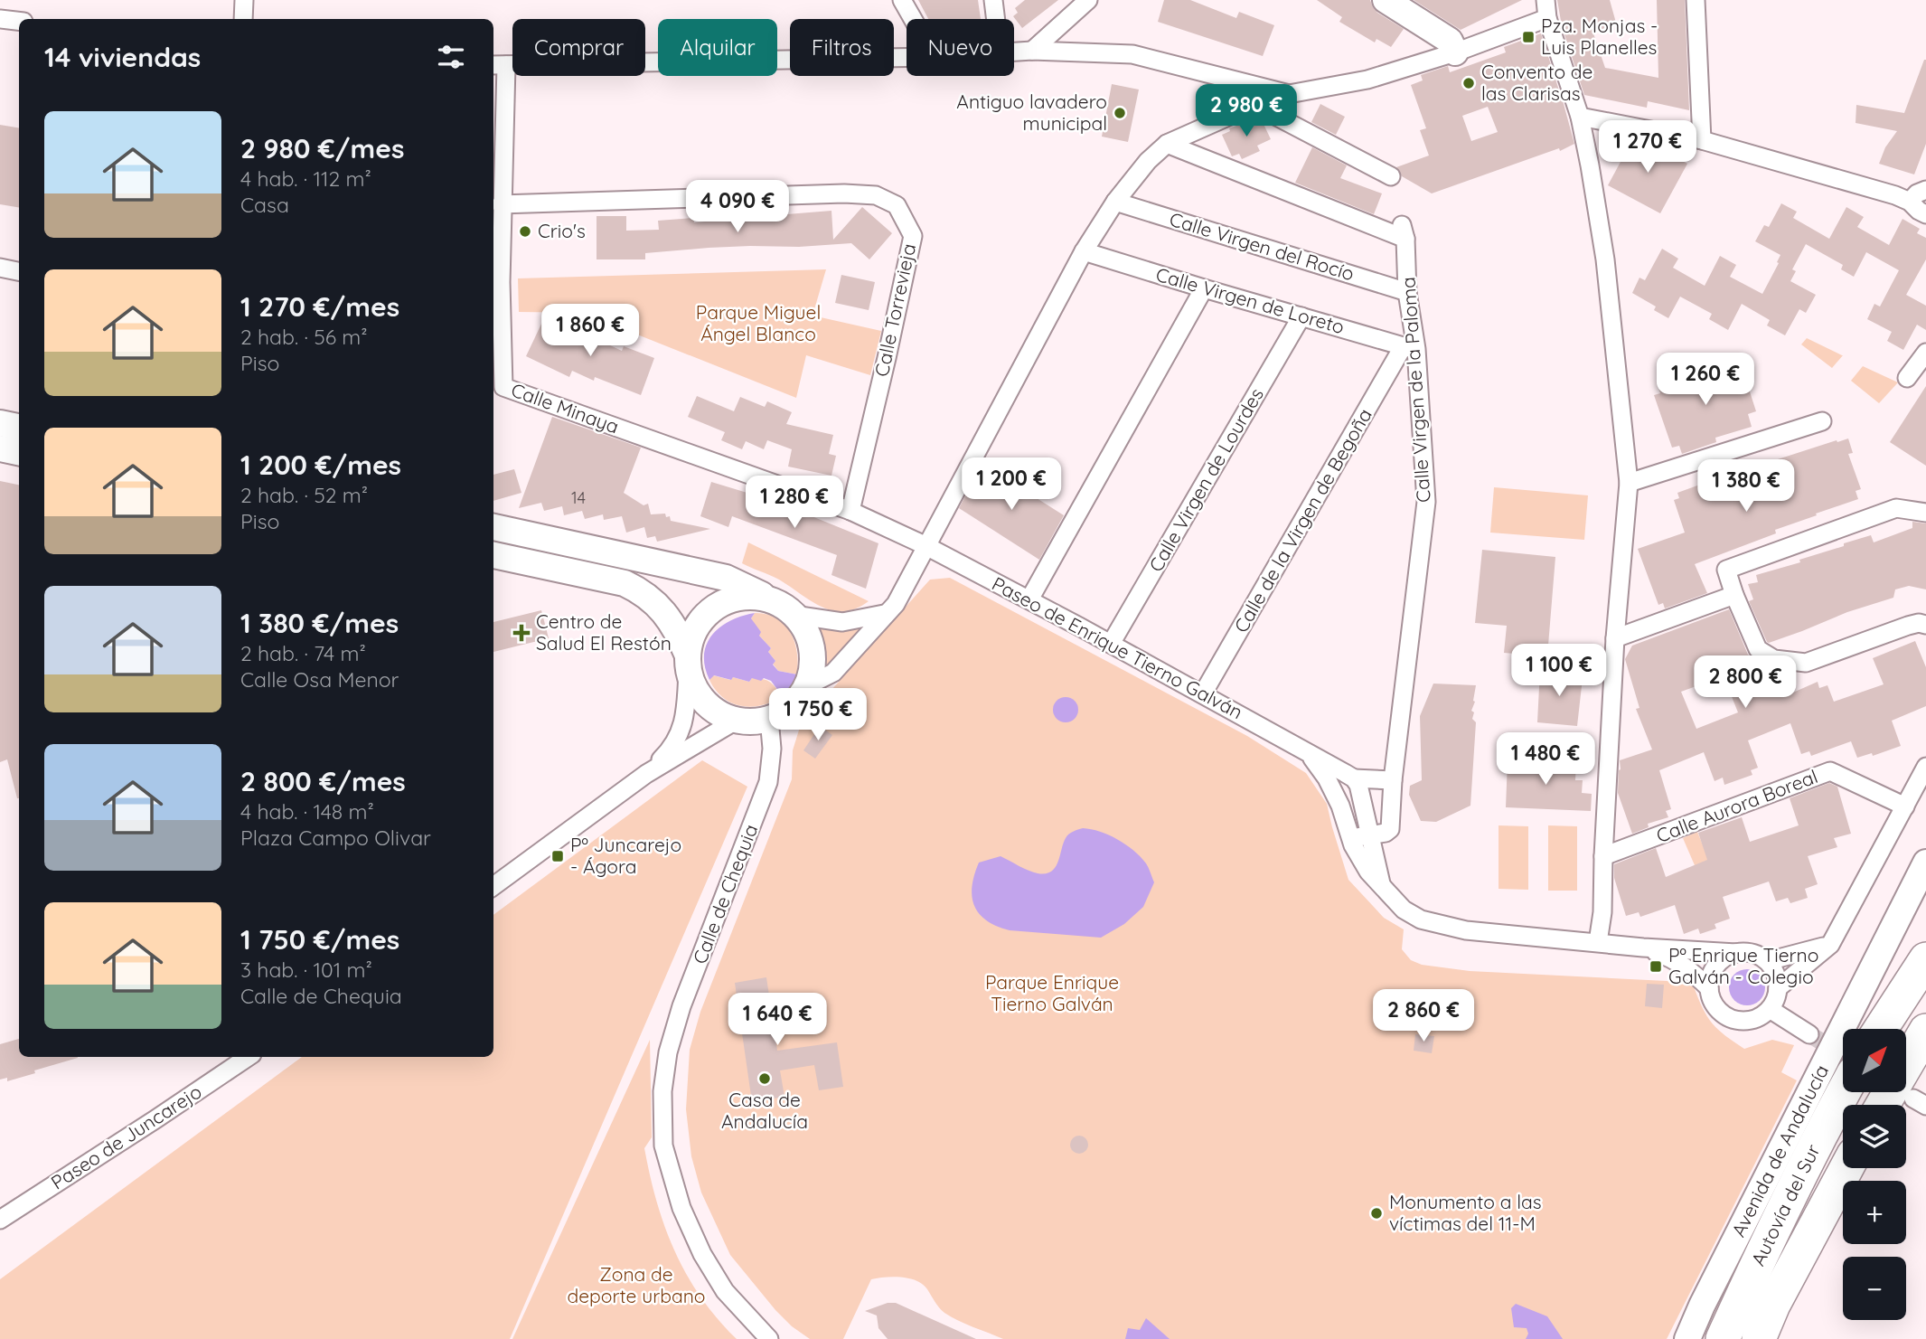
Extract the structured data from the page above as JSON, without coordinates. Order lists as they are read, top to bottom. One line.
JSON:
{"streets":{"highway":["Autovía del Sur"],"street":["Calle Virgen del Rocío","Calle Virgen de Loreto","Calle Torrevieja","Calle Virgen de la Paloma","Calle Minaya","Calle Virgen de Lourdes","Calle de la Virgen de Begoña","Paseo de Enrique Tierno Galván","Calle Aurora Boreal","Calle de Chequia","Paseo de Juncarejo","Avenida de Andalucía"]},"crossings":[["Calle Virgen del Rocío","Calle Virgen de la Paloma"],["Calle Virgen de Loreto","Calle Virgen de la Paloma"],["Calle Virgen de Loreto","Calle Virgen de Lourdes"],["Calle Virgen de Loreto","Calle de la Virgen de Begoña"],["Calle Torrevieja","Calle Minaya"],["Calle Virgen de la Paloma","Calle de la Virgen de Begoña"],["Calle Virgen de la Paloma","Paseo de Enrique Tierno Galván"],["Calle Minaya","Paseo de Enrique Tierno Galván"],["Calle Virgen de Lourdes","Paseo de Enrique Tierno Galván"],["Calle de la Virgen de Begoña","Paseo de Enrique Tierno Galván"]],"parks":["Parque Miguel Ángel Blanco","Parque Enrique Tierno Galván","Zona de deporte urbano"],"places":{"transit":["Pza. Monjas - Luis Planelles","Pº Juncarejo - Ágora","Pº Enrique Tierno Galván - Colegio"],"other":["Convento de las Clarisas","Antiguo lavadero municipal","Crio's","Casa de Andalucía","Monumento a las víctimas del 11-M"],"health":["Centro de Salud El Restón"]},"house_numbers":["14"],"north":"top right","page":{"chip":["Comprar","Alquilar","Filtros","Nuevo"],"heading":"14 viviendas","price":["2 980 €","1 270 €","4 090 €","1 860 €","1 260 €","1 200 €","1 380 €","1 280 €","1 100 €","2 800 €","1 750 €","1 480 €","2 860 €","1 640 €"],"list":[{"name":"2 980 €/mes","note":"4 hab. · 112 m² · Casa"},{"name":"1 270 €/mes","note":"2 hab. · 56 m² · Piso"},{"name":"1 200 €/mes","note":"2 hab. · 52 m² · Piso"},{"name":"1 380 €/mes","note":"2 hab. · 74 m² · Calle Osa Menor"},{"name":"2 800 €/mes","note":"4 hab. · 148 m² · Plaza Campo Olivar"},{"name":"1 750 €/mes","note":"3 hab. · 101 m² · Calle de Chequia"}],"map_buttons":["+","−"]}}
